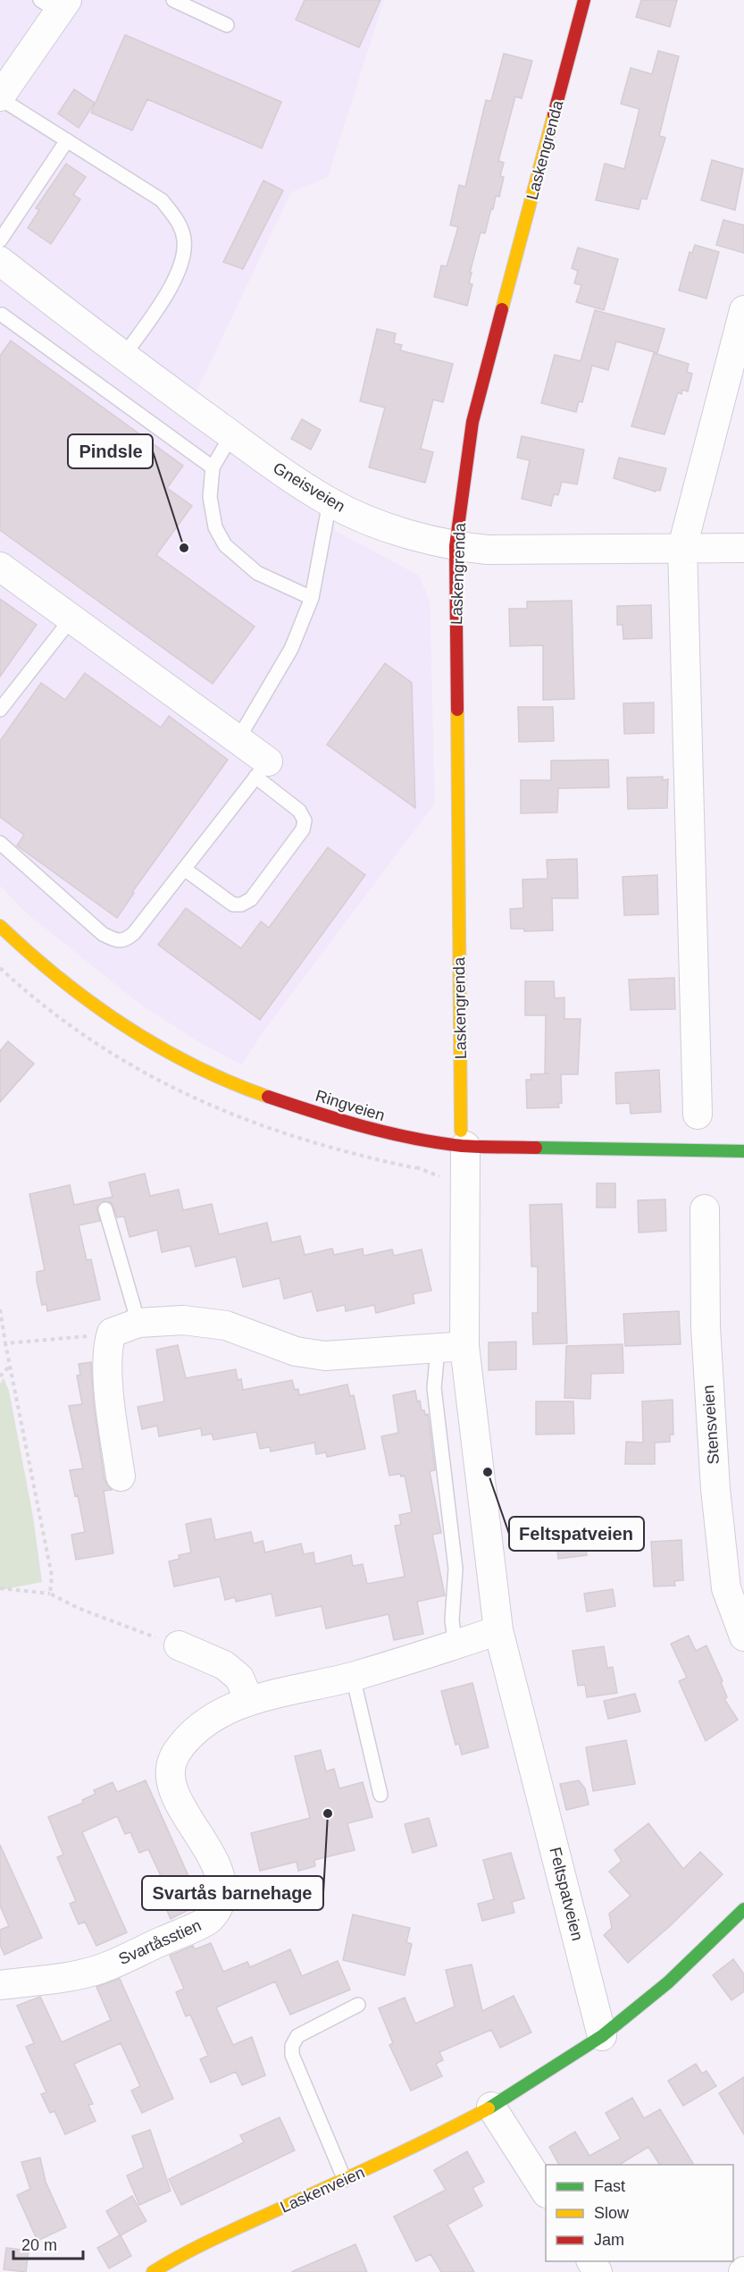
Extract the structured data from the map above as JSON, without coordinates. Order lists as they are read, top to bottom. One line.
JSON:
{"streets":{"street":["Laskengrenda","Gneisveien","Ringveien","Stensveien","Feltspatveien","Svartåsstien","Laskenveien"]},"crossings":[["Laskengrenda","Gneisveien"],["Laskengrenda","Ringveien"],["Laskengrenda","Feltspatveien"],["Ringveien","Feltspatveien"],["Feltspatveien","Svartåsstien"],["Feltspatveien","Laskenveien"]],"places":["Pindsle","Feltspatveien","Svartås barnehage"],"legend":["Fast","Slow","Jam"],"scale_bar":"20 m"}
